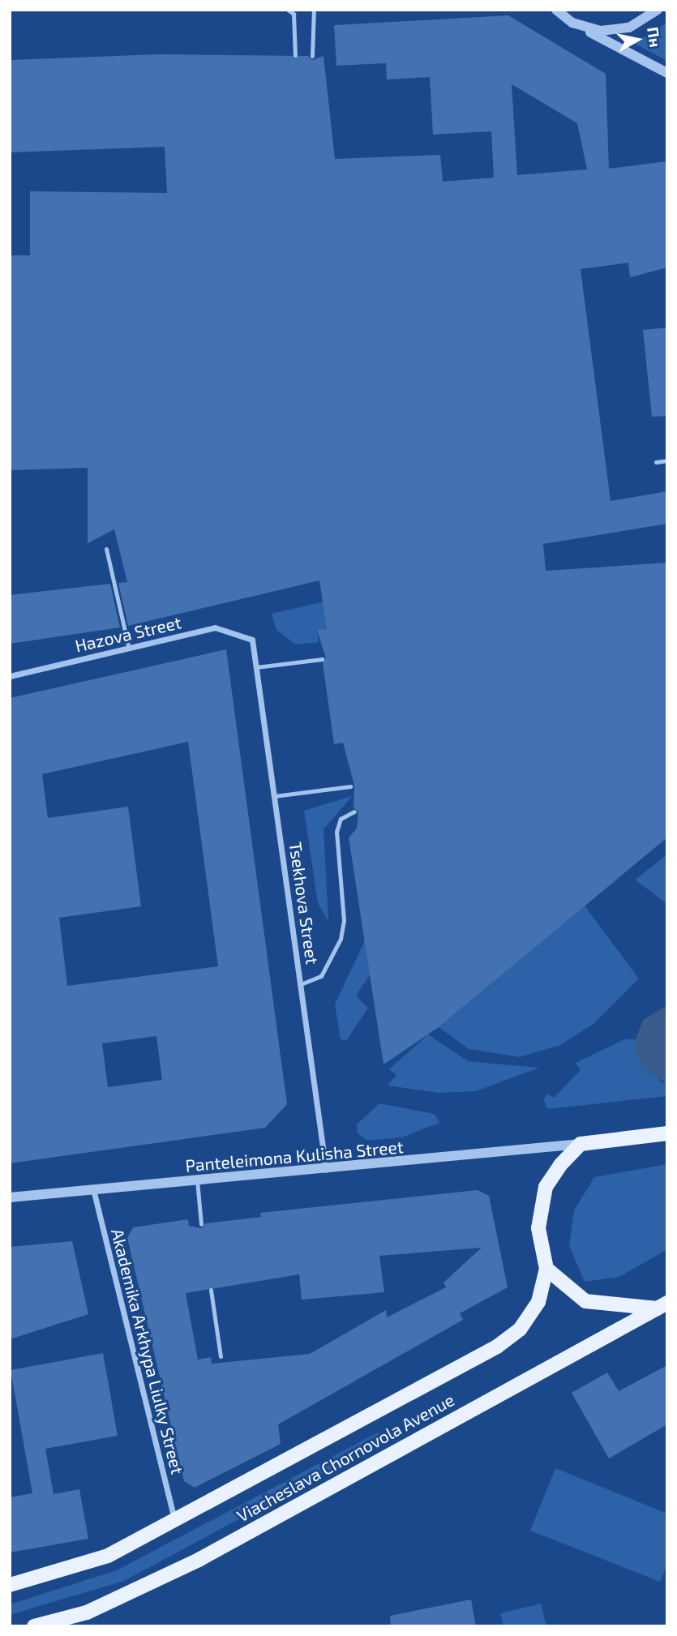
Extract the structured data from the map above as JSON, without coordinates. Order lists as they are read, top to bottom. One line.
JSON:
{"streets":{"main road":["Viacheslava Chornovola Avenue"],"street":["Hazova Street","Tsekhova Street","Panteleimona Kulisha Street","Akademika Arkhypa Liulky Street"]},"crossings":[["Hazova Street","Tsekhova Street"],["Tsekhova Street","Panteleimona Kulisha Street"],["Panteleimona Kulisha Street","Akademika Arkhypa Liulky Street"],["Akademika Arkhypa Liulky Street","Viacheslava Chornovola Avenue"]],"north":"right"}
